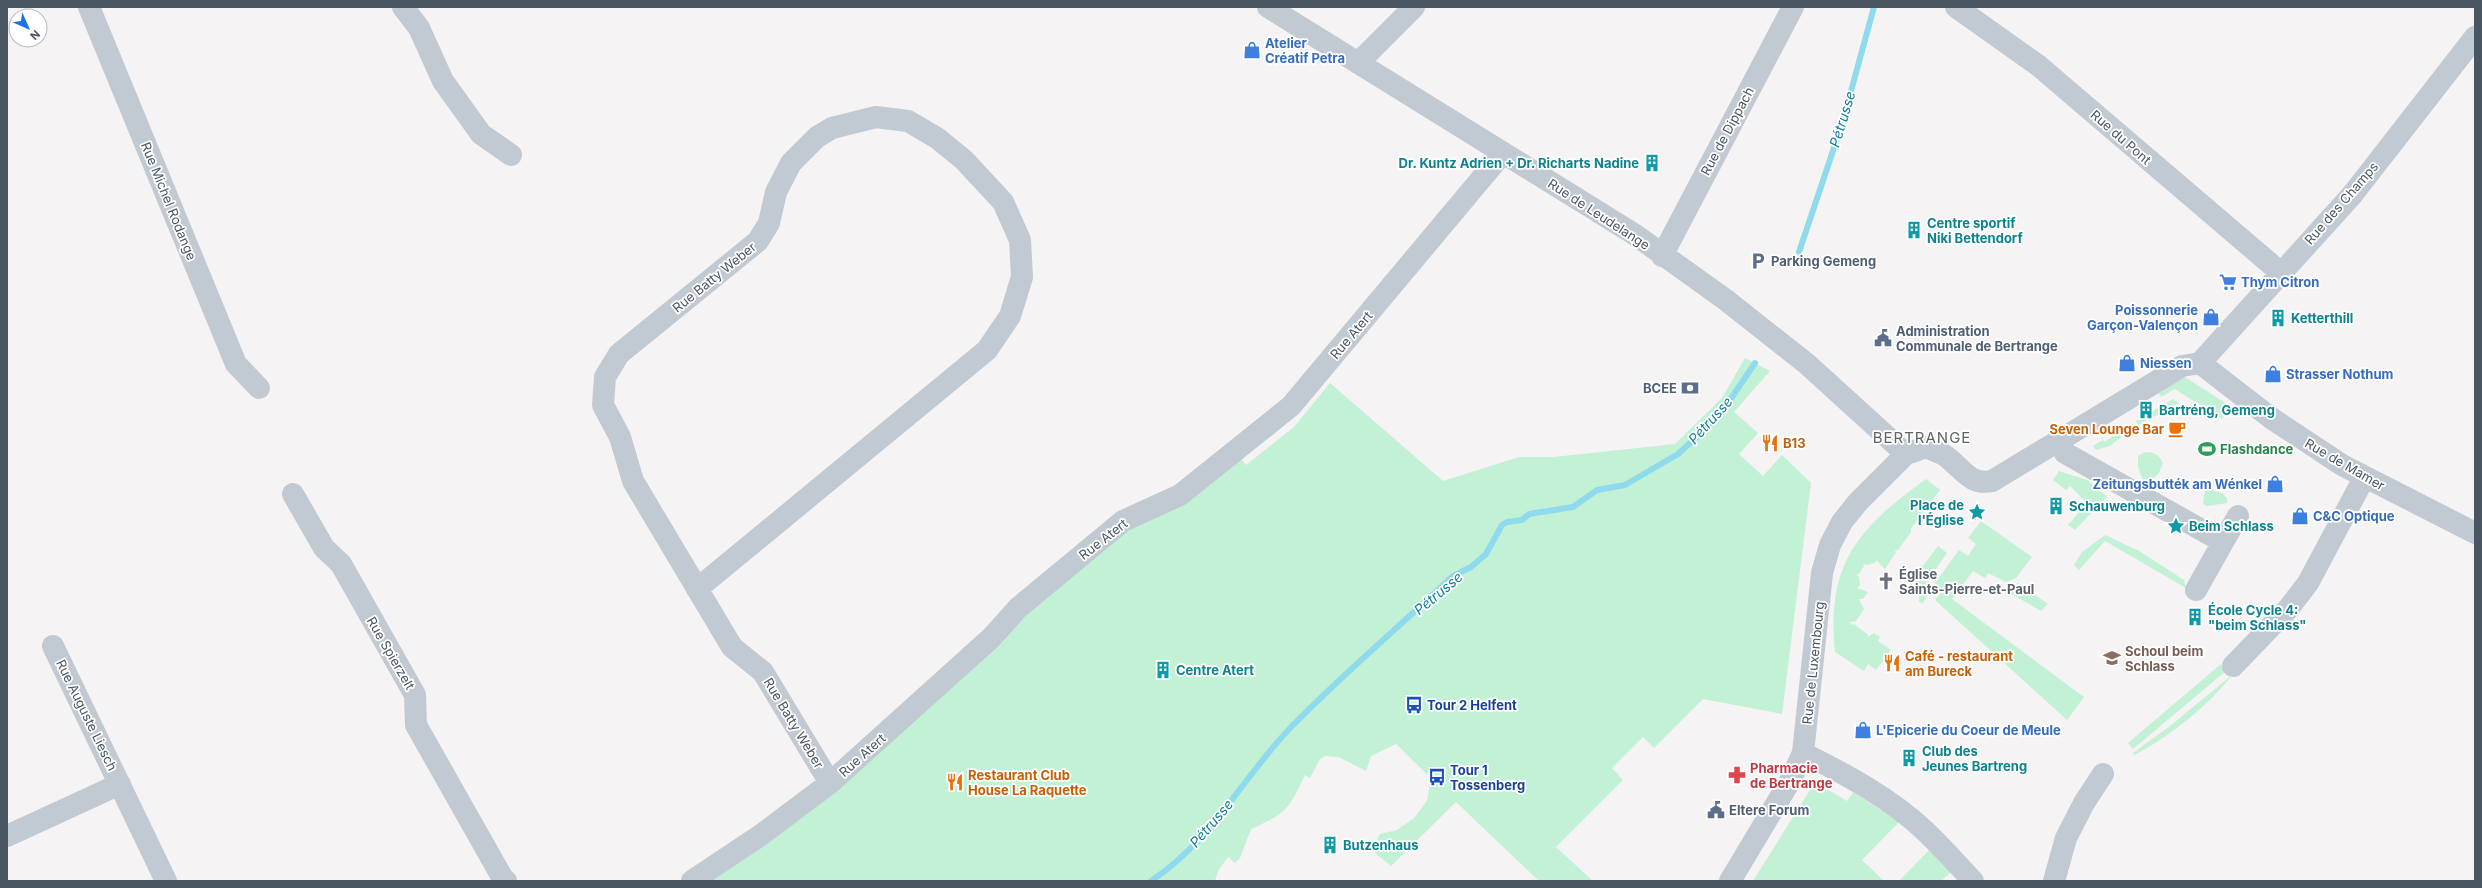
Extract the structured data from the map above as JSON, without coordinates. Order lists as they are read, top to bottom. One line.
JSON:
{"streets":{"street":["Rue de Dippach","Rue du Pont","Rue Michel Rodange","Rue des Champs","Rue de Leudelange","Rue Batty Weber","Rue Atert","Rue de Mamer","Rue Spierzelt","Rue de Luxembourg","Rue Auguste Liesch"]},"crossings":[["Rue de Dippach","Rue de Leudelange"],["Rue du Pont","Rue des Champs"],["Rue des Champs","Rue de Mamer"],["Rue de Leudelange","Rue Atert"],["Rue de Leudelange","Rue de Luxembourg"],["Rue Batty Weber","Rue Atert"]],"districts":["BERTRANGE"],"water":["Pétrusse"],"places":{"shop":["Atelier Créatif Petra","Poissonnerie Garçon-Valençon","Niessen","Strasser Nothum","Zeitungsbutték am Wénkel","C&C Optique","L'Epicerie du Coeur de Meule"],"building":["Dr. Kuntz Adrien + Dr. Richarts Nadine","Centre sportif Niki Bettendorf","Ketterthill","Bartréng, Gemeng","Schauwenburg","École Cycle 4: \"beim Schlass\"","Centre Atert","Club des Jeunes Bartreng","Butzenhaus"],"parking":["Parking Gemeng"],"supermarket":["Thym Citron"],"public building":["Administration Communale de Bertrange","Eltere Forum"],"bank":["BCEE"],"cafe":["Seven Lounge Bar"],"restaurant":["B13","Café - restaurant am Bureck","Restaurant Club House La Raquette"],"sports":["Flashdance"],"place":["Place de l'Église","Beim Schlass"],"church":["Église Saints-Pierre-et-Paul"],"school or university":["Schoul beim Schlass"],"bus stop":["Tour 2 Helfent","Tour 1 Tossenberg"],"pharmacy":["Pharmacie de Bertrange"]},"north":"bottom right"}
